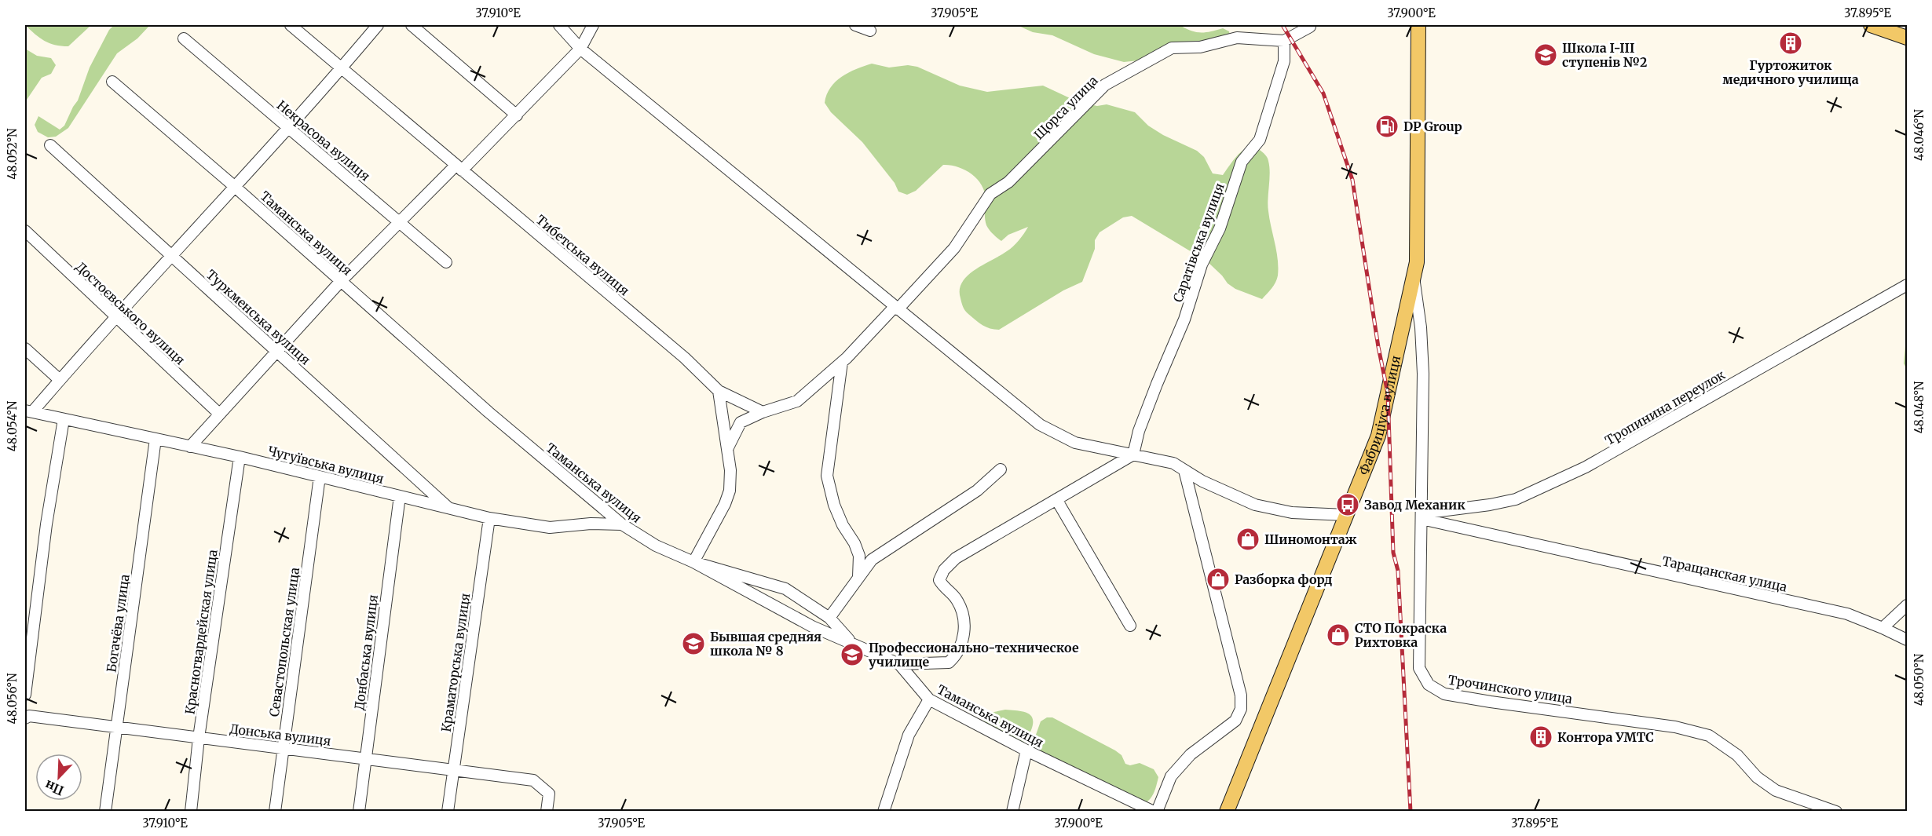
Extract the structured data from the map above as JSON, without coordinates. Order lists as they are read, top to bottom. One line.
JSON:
{"streets":{"main road":["Фабриціуса вулиця"],"street":["Щорса улица","Некрасова вулиця","Таманська вулиця","Саратівська вулиця","Тибетська вулиця","Достоєвського вулиця","Туркменська вулиця","Тропинина переулок","Чугуївська вулиця","Таращанская улица","Богачёва улица","Красногвардейская улица","Севастопольская улица","Донбаська вулиця","Краматорська вулиця","Трочинского улица","Донська вулиця"]},"crossings":[["Щорса улица","Саратівська вулиця"],["Щорса улица","Тибетська вулиця"],["Таманська вулиця","Чугуївська вулиця"],["Туркменська вулиця","Чугуївська вулиця"],["Тропинина переулок","Таращанская улица"],["Тропинина переулок","Трочинского улица"],["Фабриціуса вулиця","Трочинского улица"],["Чугуївська вулиця","Богачёва улица"],["Чугуївська вулиця","Красногвардейская улица"],["Чугуївська вулиця","Севастопольская улица"],["Чугуївська вулиця","Донбаська вулиця"],["Чугуївська вулиця","Краматорська вулиця"],["Таращанская улица","Трочинского улица"],["Богачёва улица","Донська вулиця"],["Красногвардейская улица","Донська вулиця"],["Севастопольская улица","Донська вулиця"],["Донбаська вулиця","Донська вулиця"],["Краматорська вулиця","Донська вулиця"]],"places":{"building":["Гуртожиток медичного училища","Контора УМТС"],"school or university":["Школа I-III ступенів №2","Бывшая средняя школа № 8","Профессионально-техническое училище"],"fuel station":["DP Group"],"bus stop":["Завод Механик"],"shop":["Шиномонтаж","Разборка форд","СТО Покраска Рихтовка"]},"north":"bottom left","coordinates":["37.910°E","37.905°E","37.900°E","37.895°E","48.046°N","48.052°N","48.048°N","48.054°N","48.050°N","48.056°N"]}
